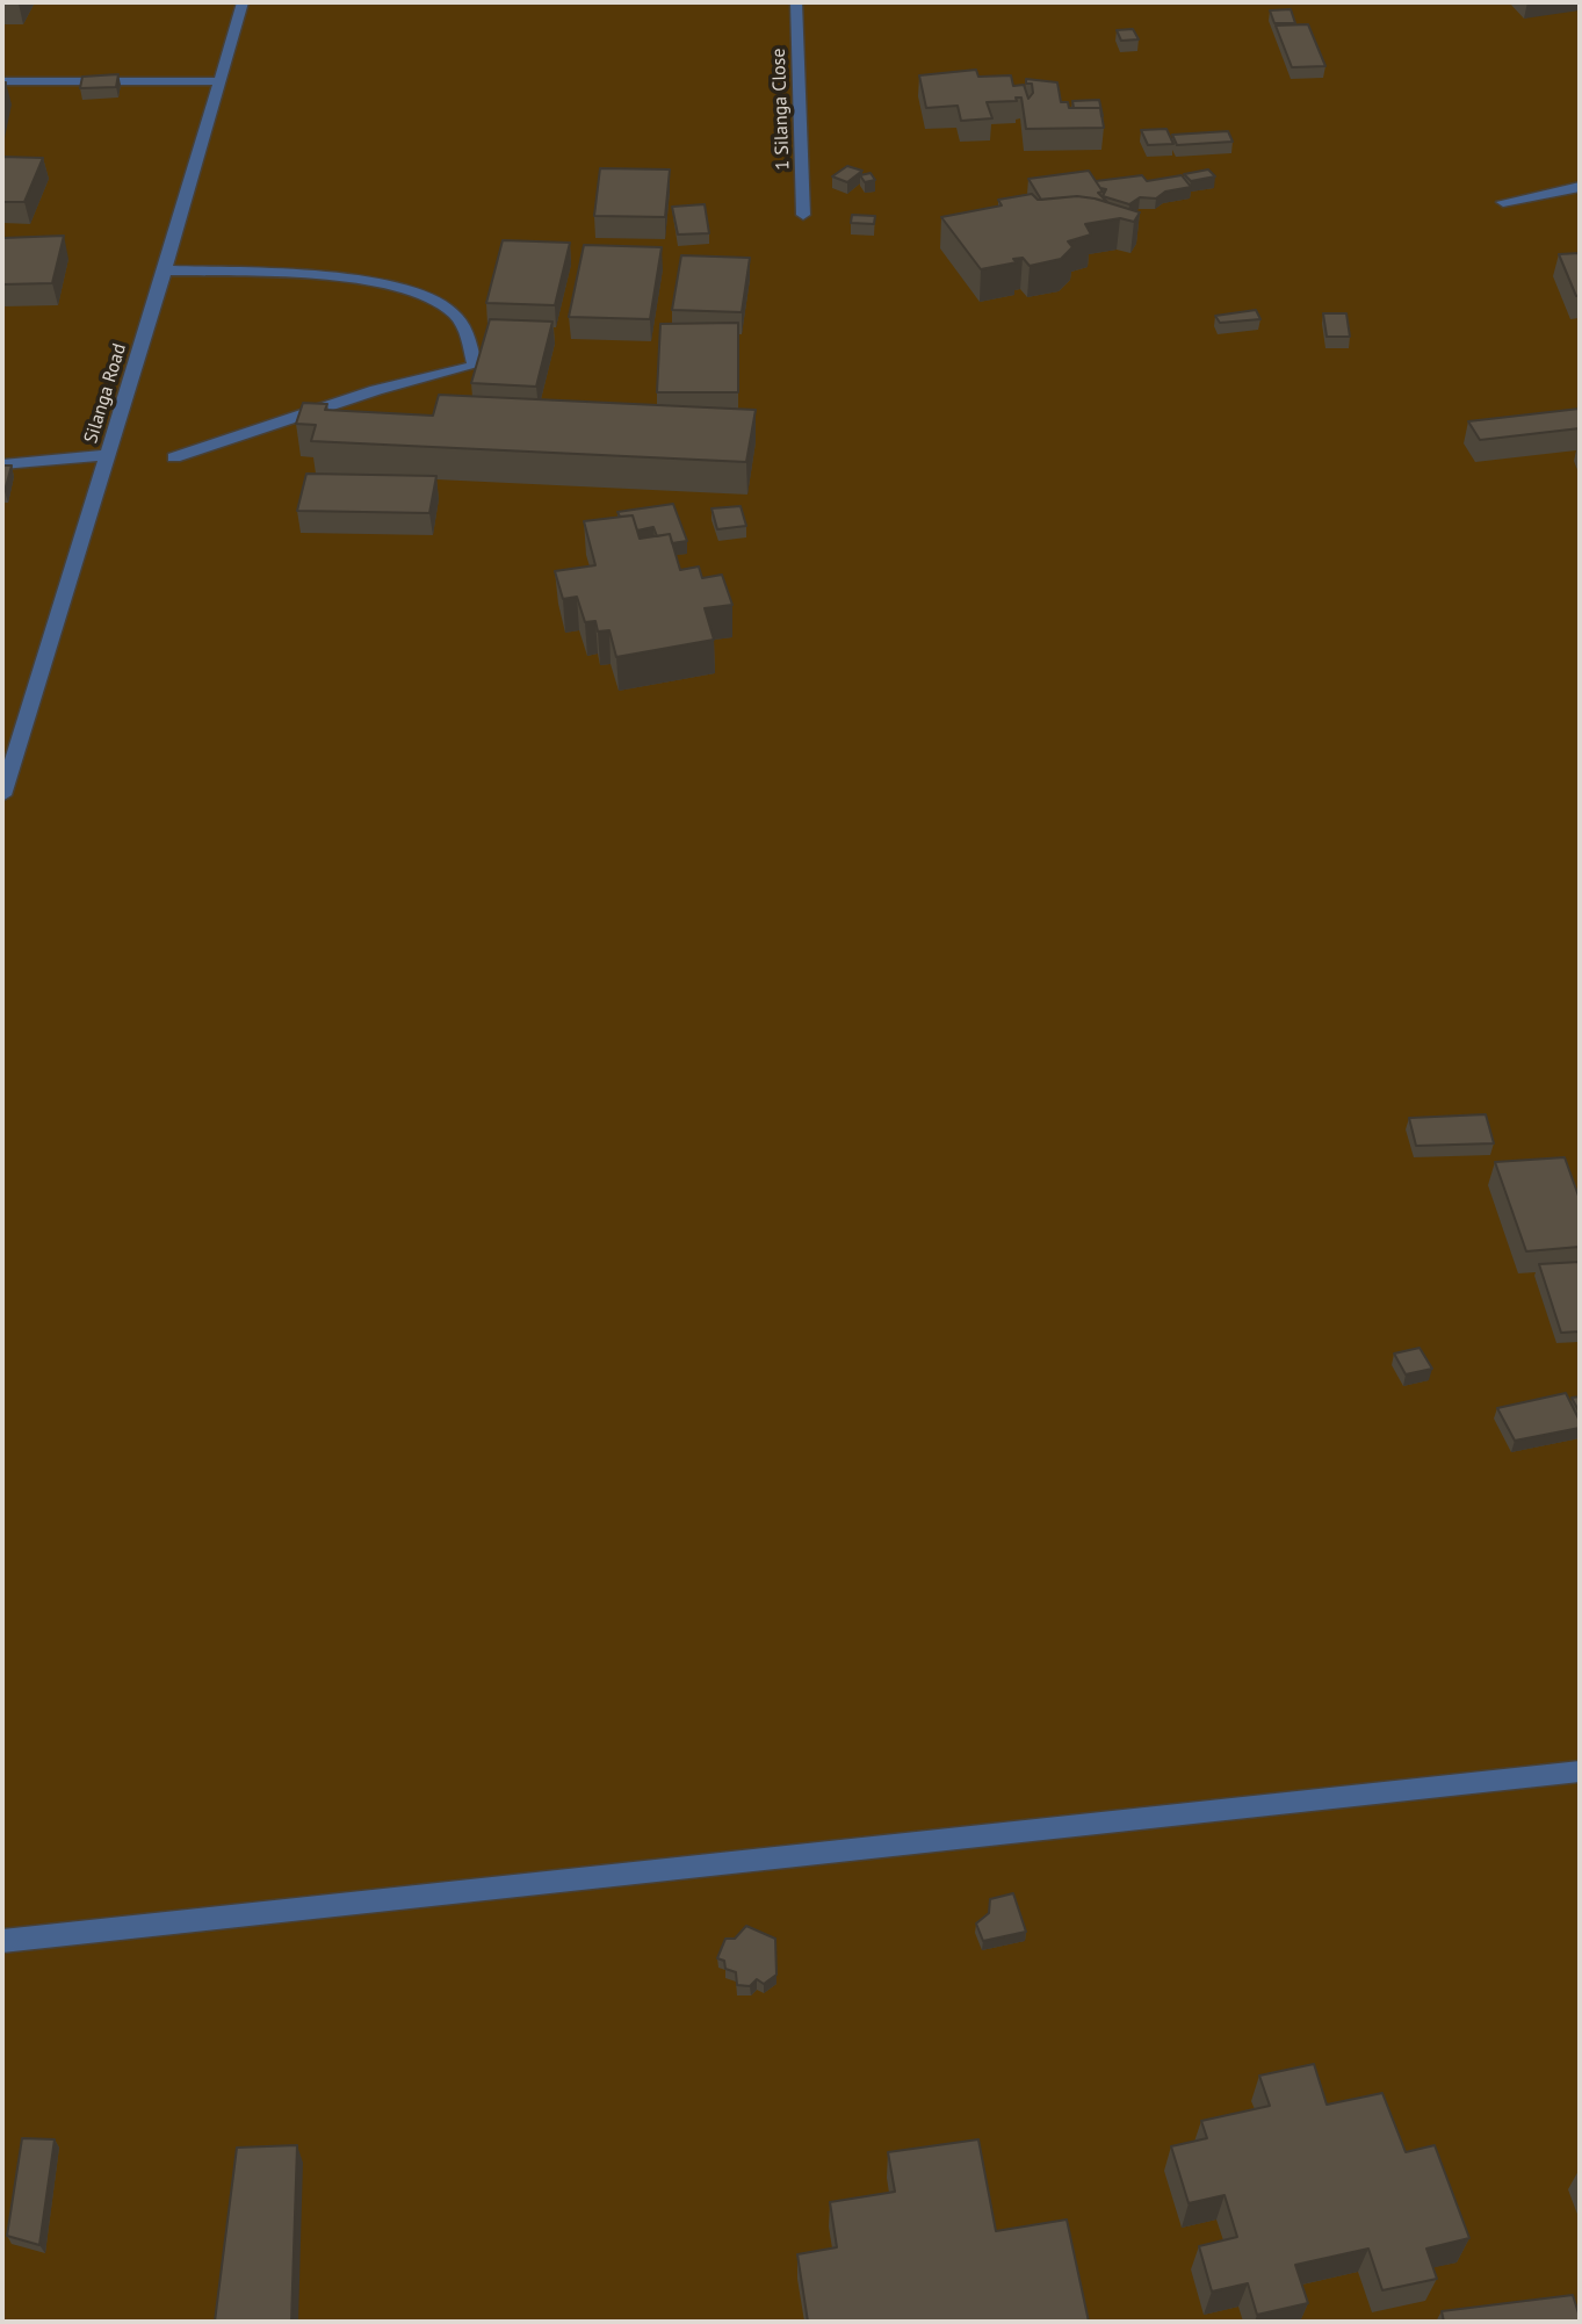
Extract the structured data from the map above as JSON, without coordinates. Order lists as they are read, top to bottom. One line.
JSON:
{"streets":{"street":["1 Silanga Close","Silanga Road"]}}
